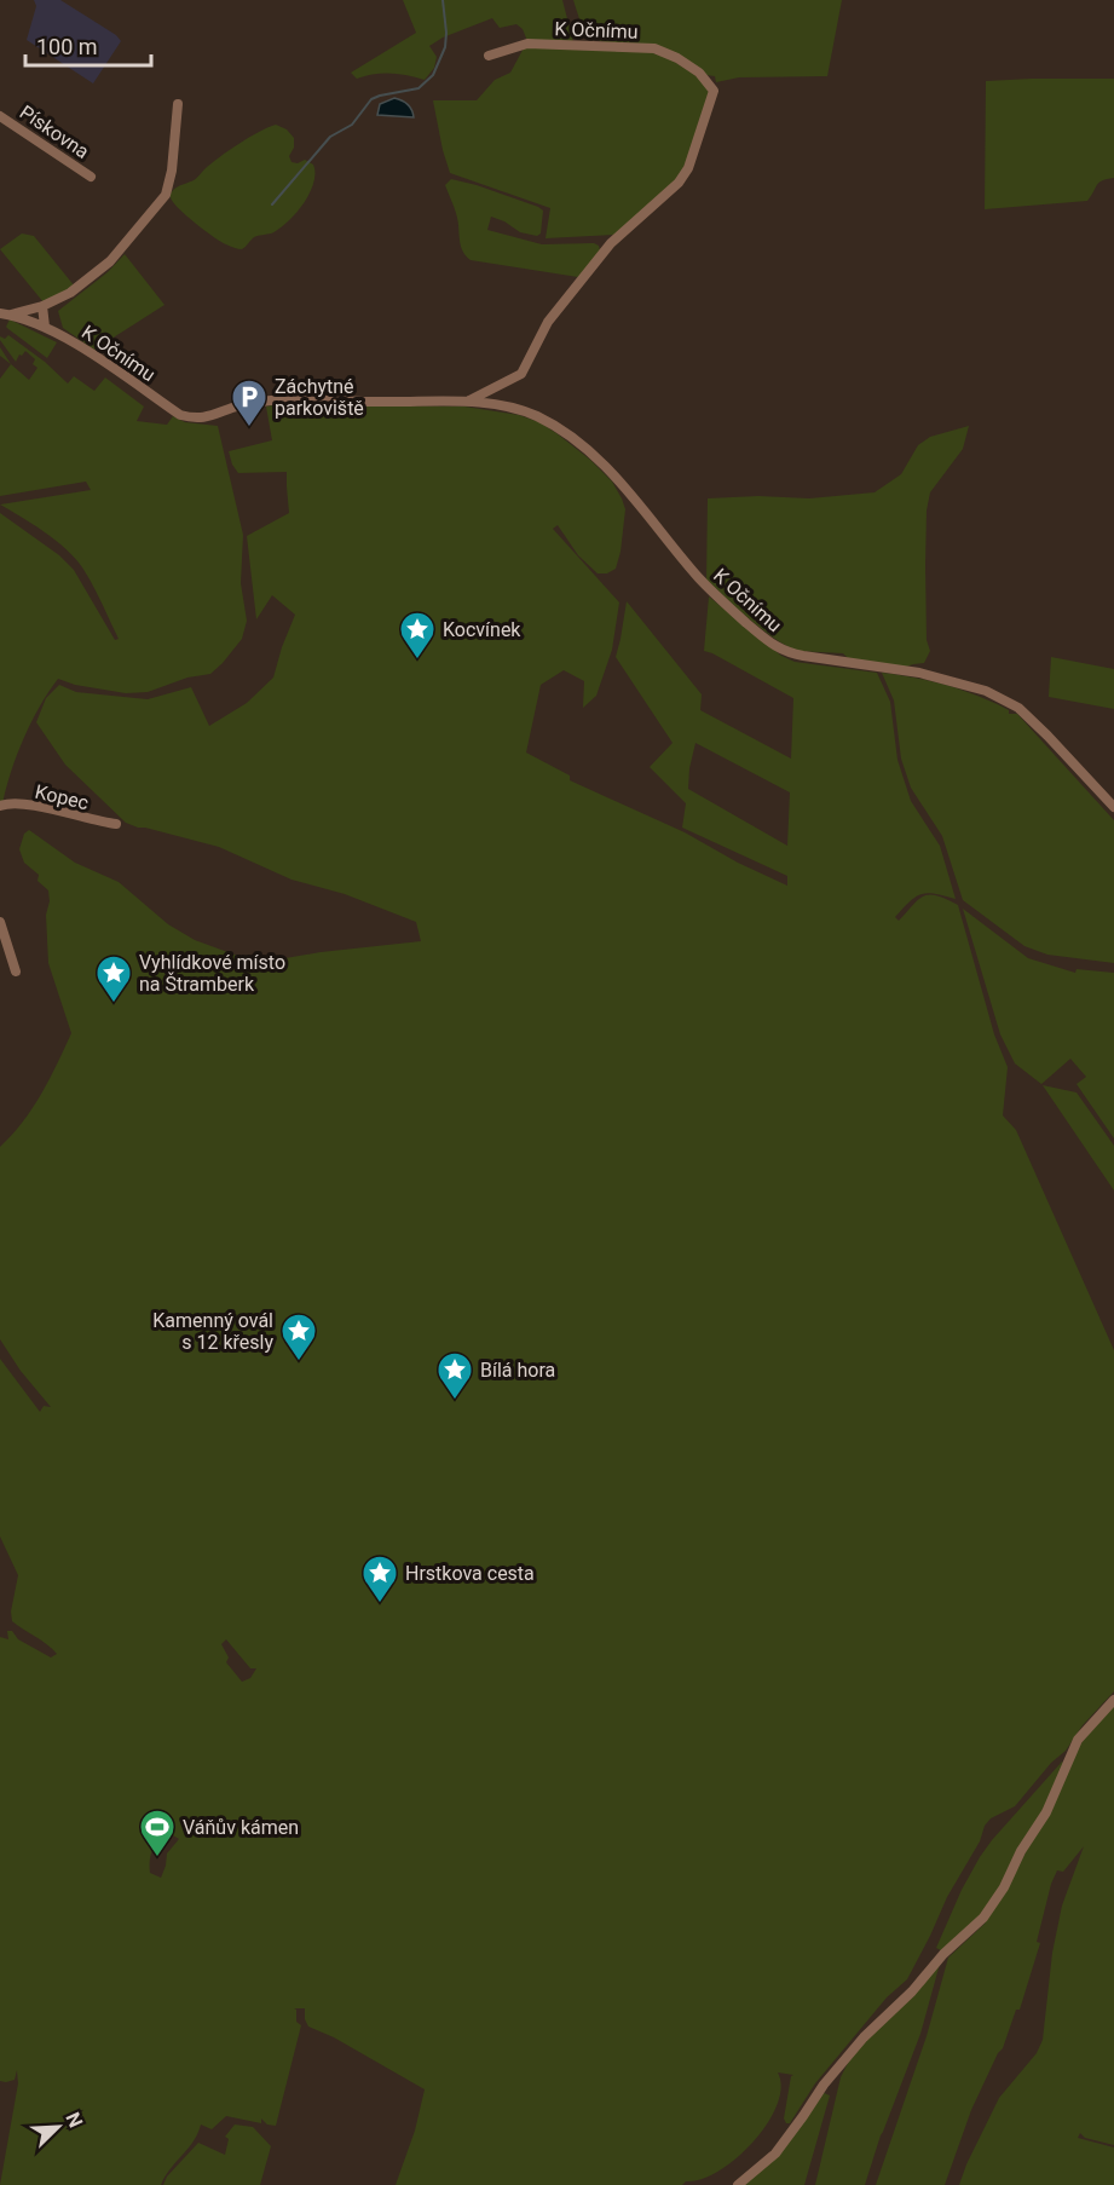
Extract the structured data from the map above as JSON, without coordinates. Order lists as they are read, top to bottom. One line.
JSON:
{"streets":{"street":["K Očnímu","Pískovna","Kopec"]},"places":{"parking":["Záchytné parkoviště"],"place":["Kocvínek","Vyhlídkové místo na Štramberk","Kamenný ovál s 12 křesly","Bílá hora","Hrstkova cesta"],"sports":["Váňův kámen"]},"scale_bar":"100 m","north":"top right"}
